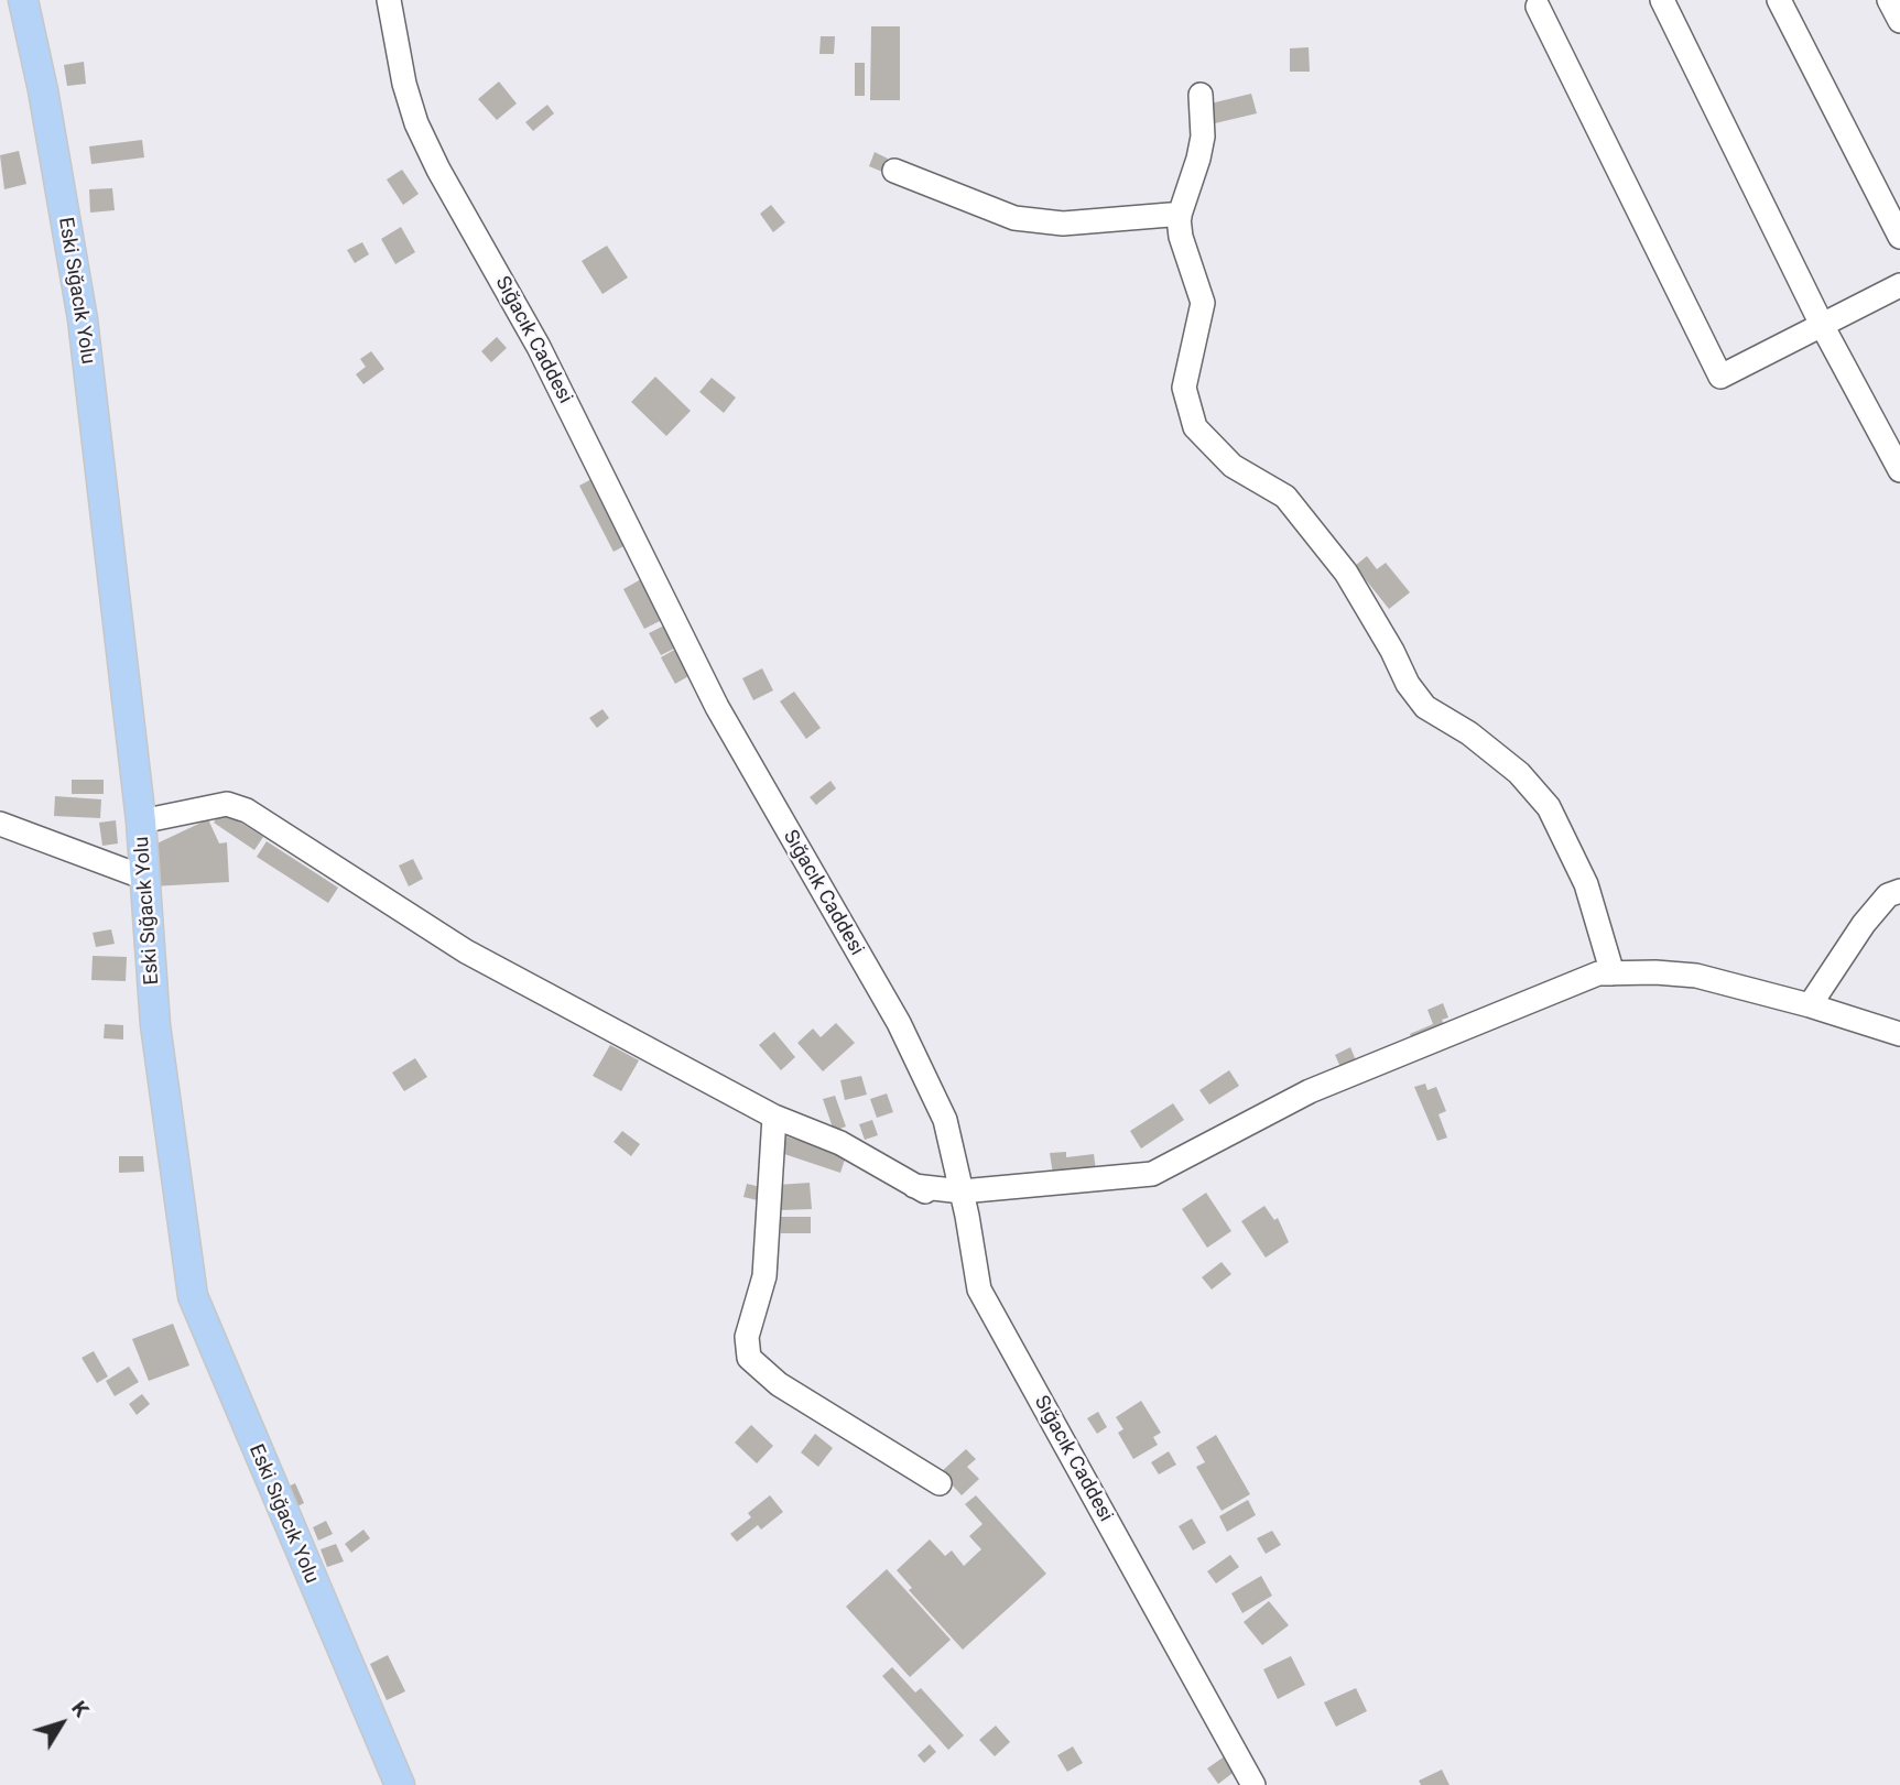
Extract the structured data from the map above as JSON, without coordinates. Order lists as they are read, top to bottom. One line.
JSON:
{"streets":{"main road":["Eski Sığacık Yolu"],"street":["Sığacık Caddesi"]},"north":"top right"}
